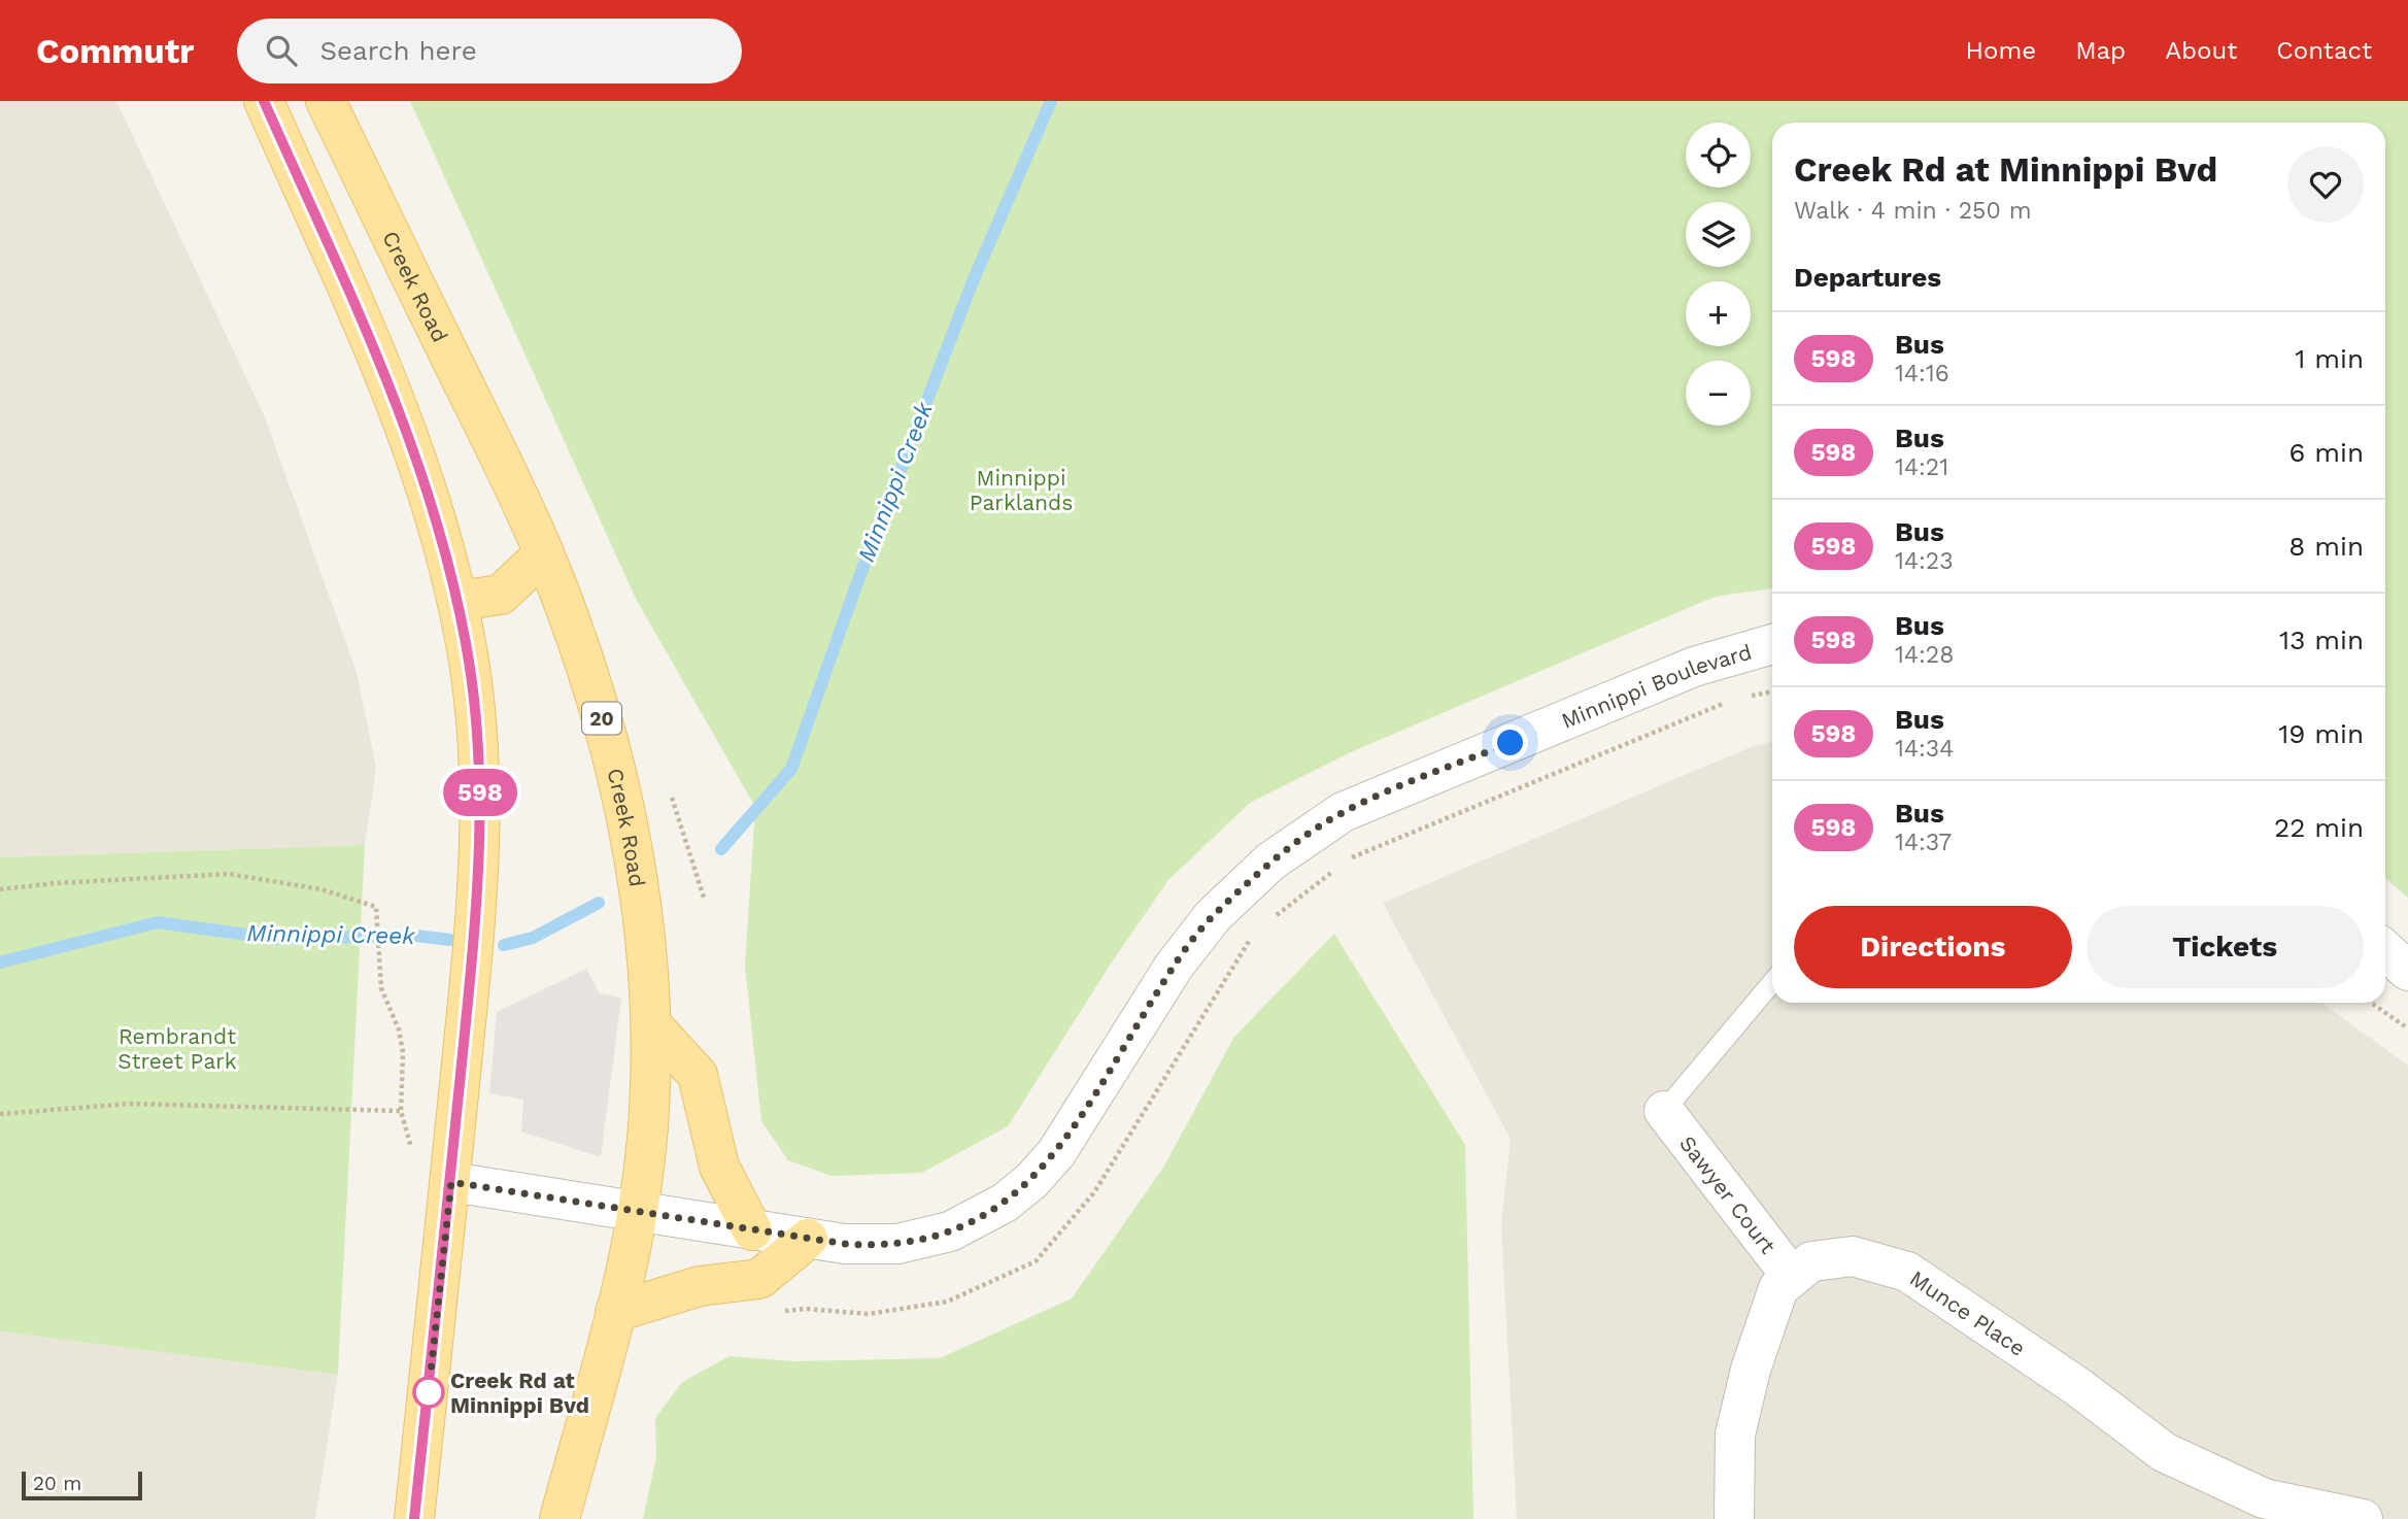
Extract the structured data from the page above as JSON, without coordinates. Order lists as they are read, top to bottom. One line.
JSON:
{"streets":{"main road":["Creek Road","20"],"street":["Minnippi Boulevard","Sawyer Court","Munce Place"]},"crossings":[["Creek Road","Minnippi Boulevard"],["Sawyer Court","Munce Place"]],"water":["Minnippi Creek"],"parks":["Minnippi Parklands","Rembrandt Street Park"],"places":["Creek Rd at Minnippi Bvd"],"lines":["bus line 598"],"scale_bar":"20 m","page":{"header":"Commutr","search":"Search here","nav":["Home","Map","About","Contact"],"on_map":"598","map_buttons":["+","−"],"heading":[["Creek Rd at Minnippi Bvd","Walk · 4 min · 250 m"],"Departures"],"list":[{"mark":"598","name":"Bus","note":"14:16","value":"1 min"},{"mark":"598","name":"Bus","note":"14:21","value":"6 min"},{"mark":"598","name":"Bus","note":"14:23","value":"8 min"},{"mark":"598","name":"Bus","note":"14:28","value":"13 min"},{"mark":"598","name":"Bus","note":"14:34","value":"19 min"},{"mark":"598","name":"Bus","note":"14:37","value":"22 min"}],"buttons":["Directions","Tickets"],"scale":"20 m"}}
